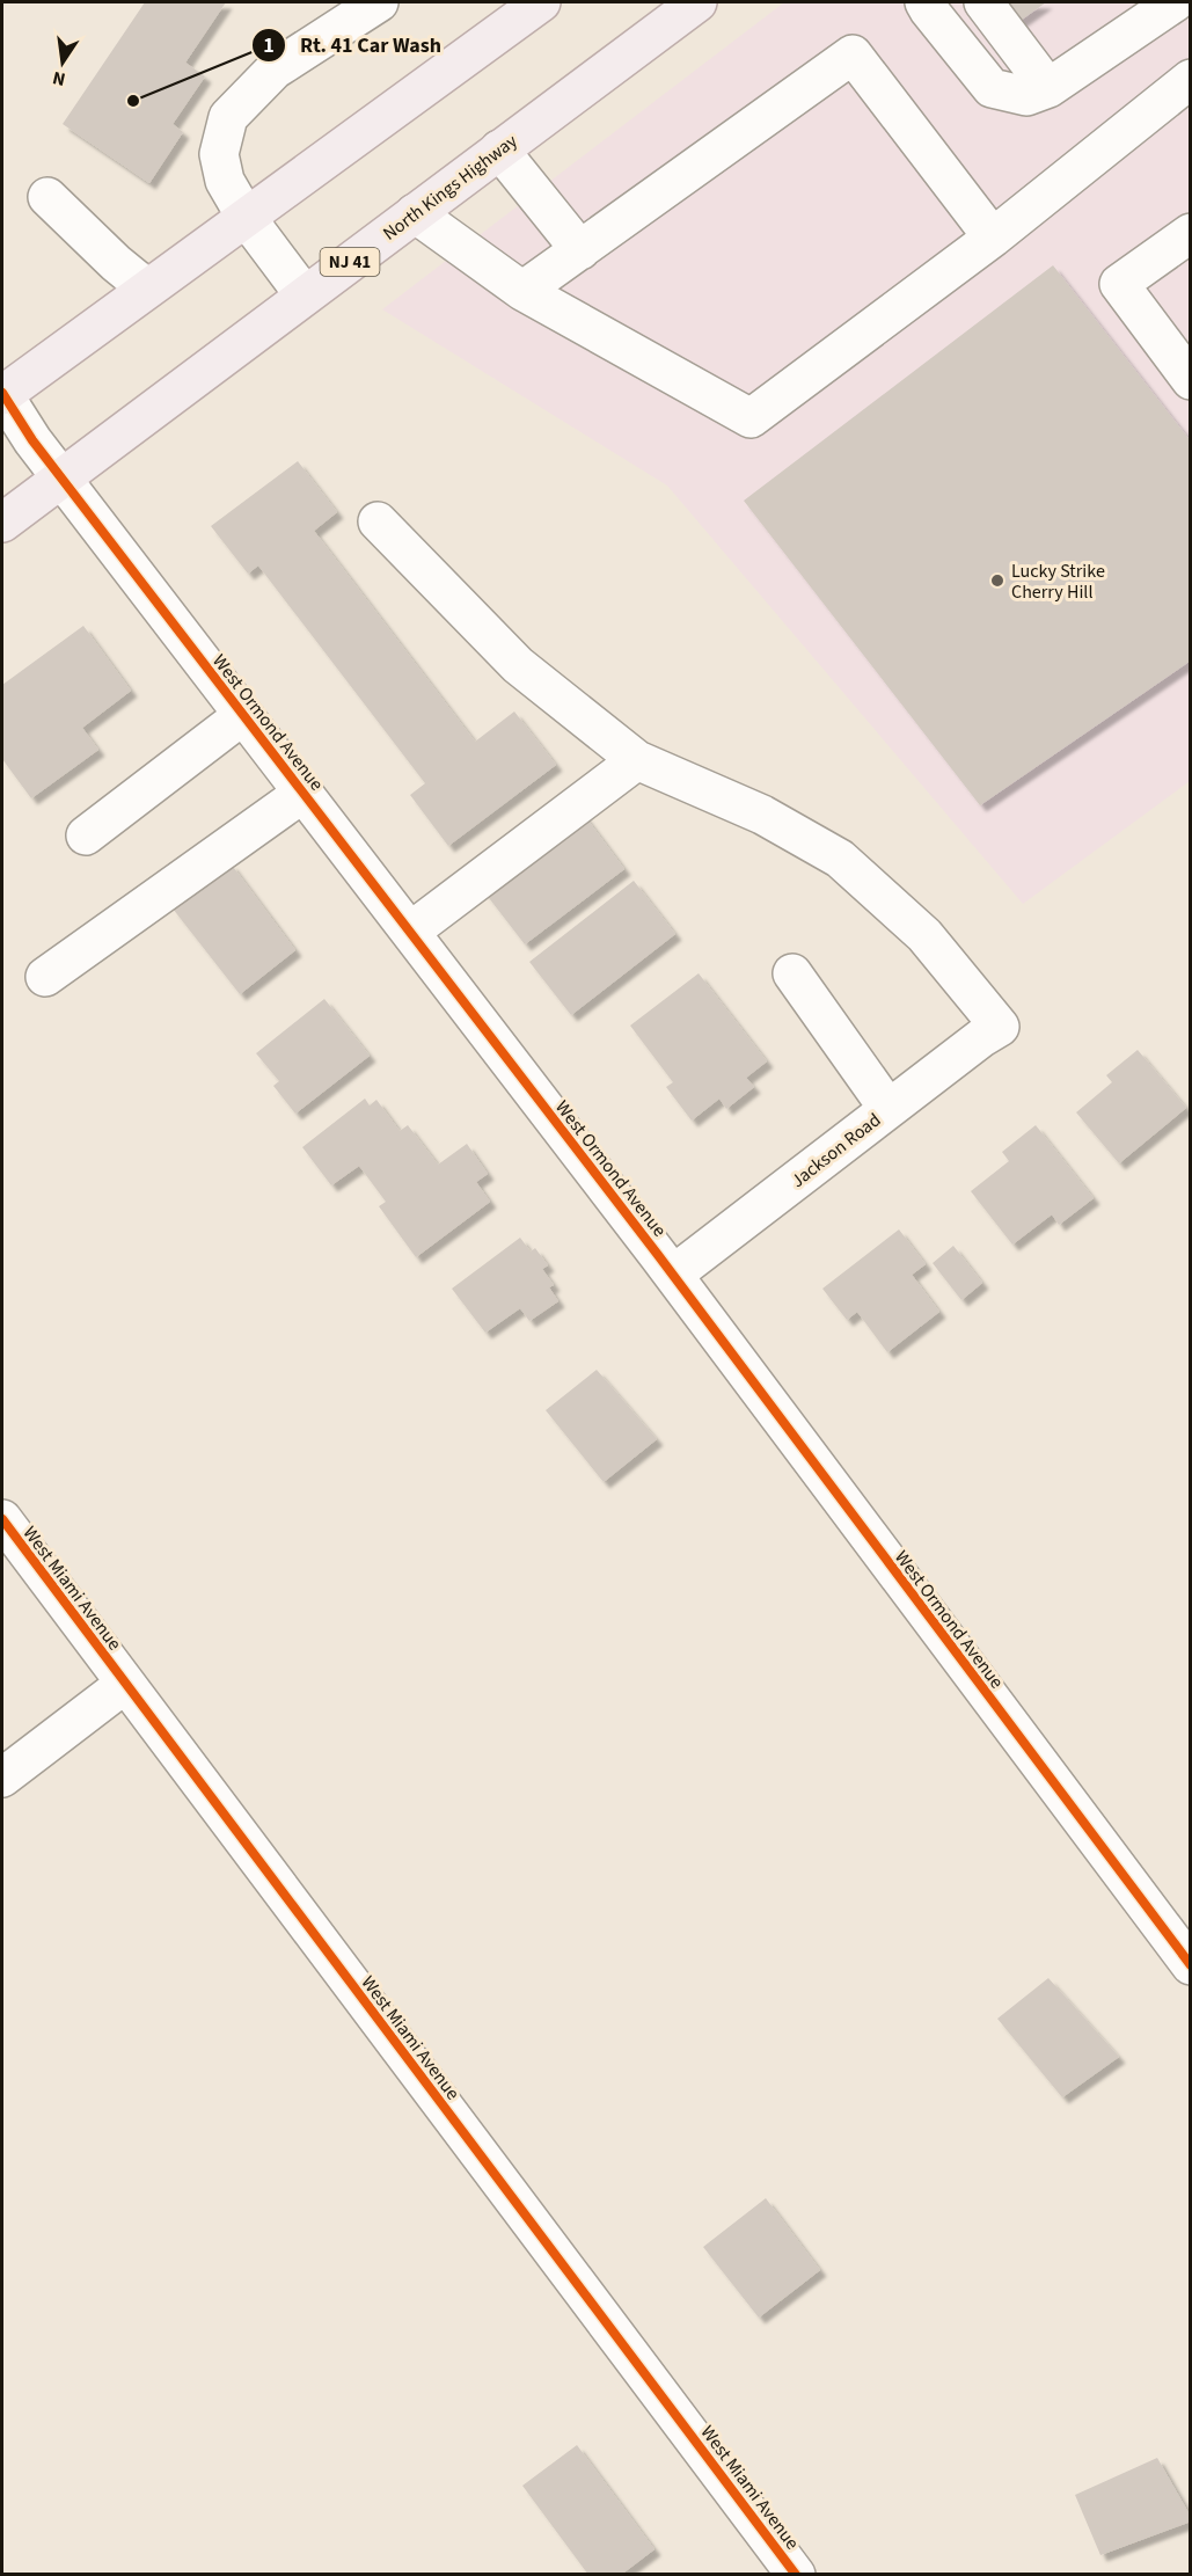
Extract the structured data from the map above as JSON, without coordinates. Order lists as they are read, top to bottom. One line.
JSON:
{"streets":{"main road":["North Kings Highway","NJ 41"],"street":["West Ormond Avenue","Jackson Road","West Miami Avenue"]},"crossings":[["North Kings Highway","West Ormond Avenue"],["West Ormond Avenue","Jackson Road"]],"places":["Rt. 41 Car Wash","Lucky Strike Cherry Hill"],"north":"bottom"}
